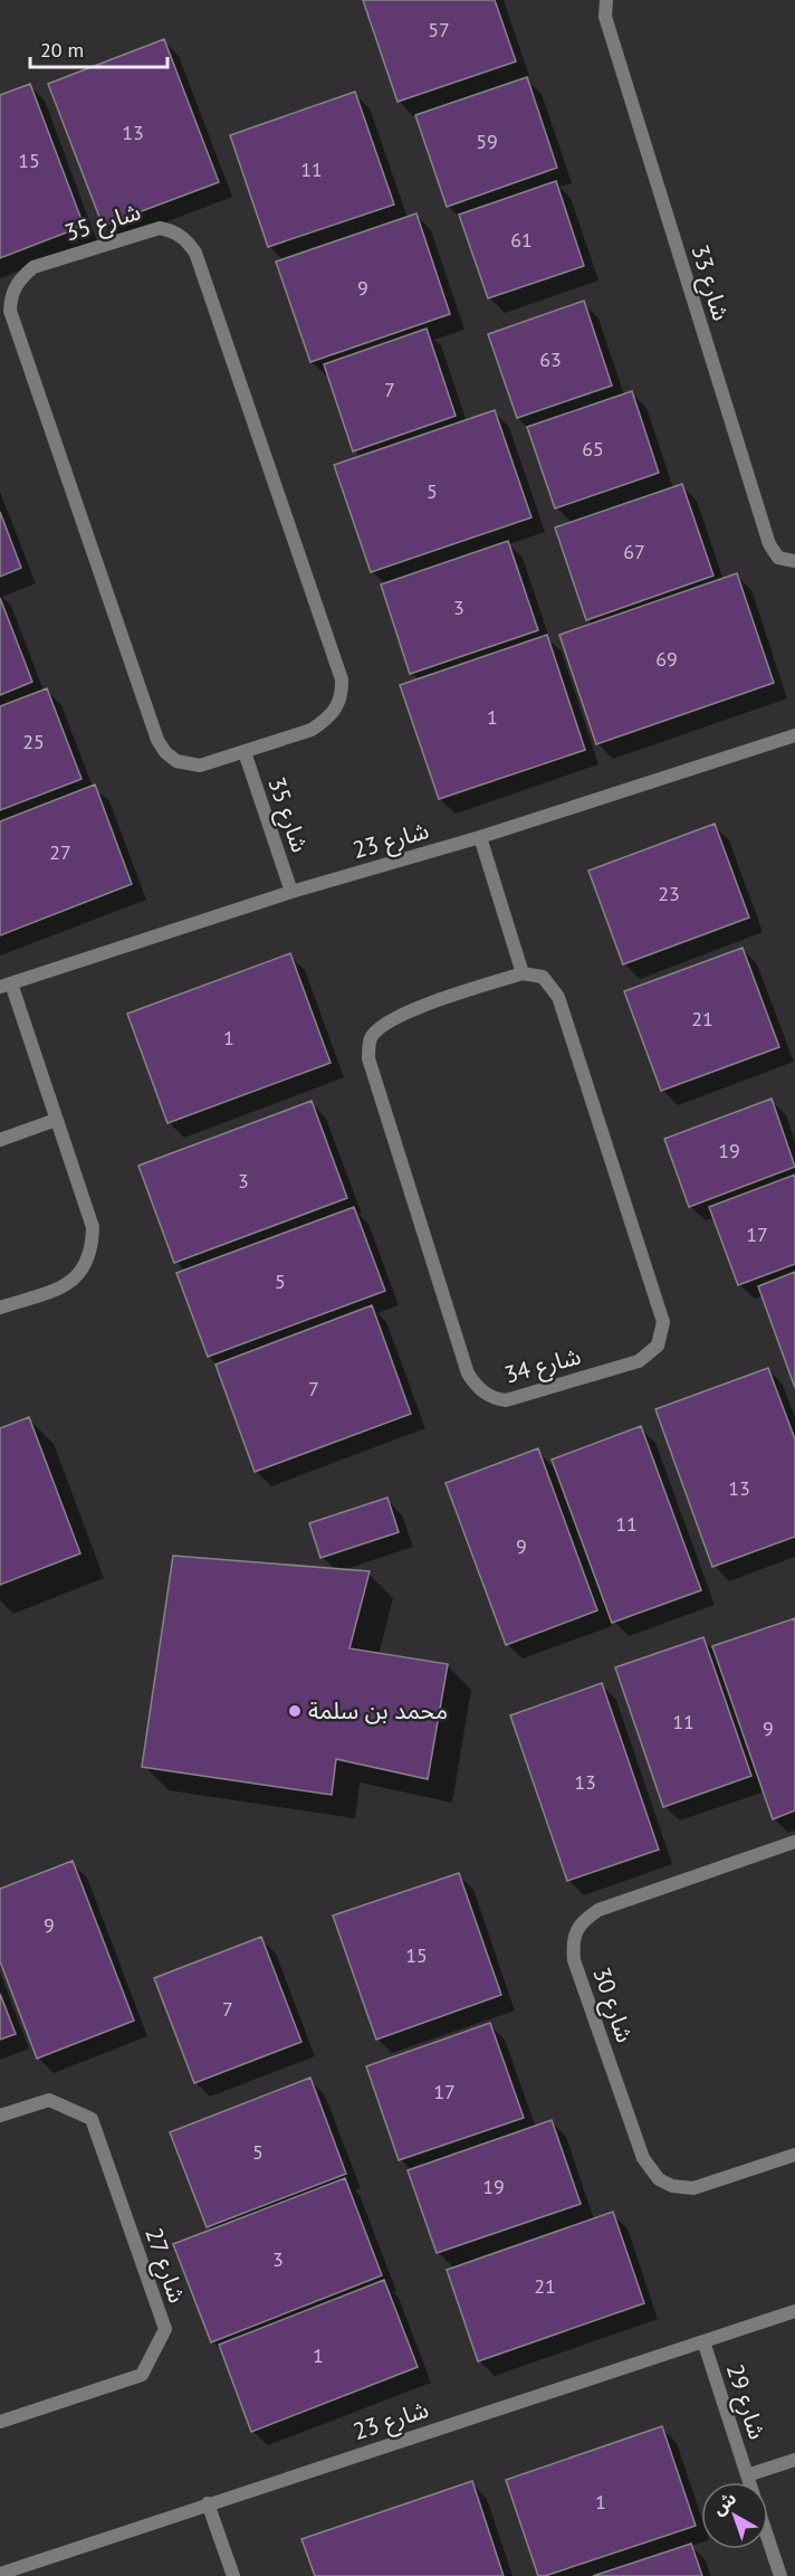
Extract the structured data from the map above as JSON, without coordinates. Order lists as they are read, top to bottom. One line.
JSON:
{"streets":{"street":["شارع 35","شارع 33","شارع 23","شارع 34","شارع 30","شارع 27","شارع 29"]},"crossings":[["شارع 35","شارع 23"],["شارع 23","شارع 29"]],"places":["محمد بن سلمة"],"house_numbers":["57","13","59","15","11","61","9","63","7","65","5","67","3","69","1","25","27","23","21","1","19","3","17","5","7","13","11","9","11","9","13","9","15","7","17","5","19","3","21","1","1"],"scale_bar":"20 m","north":"top left"}
